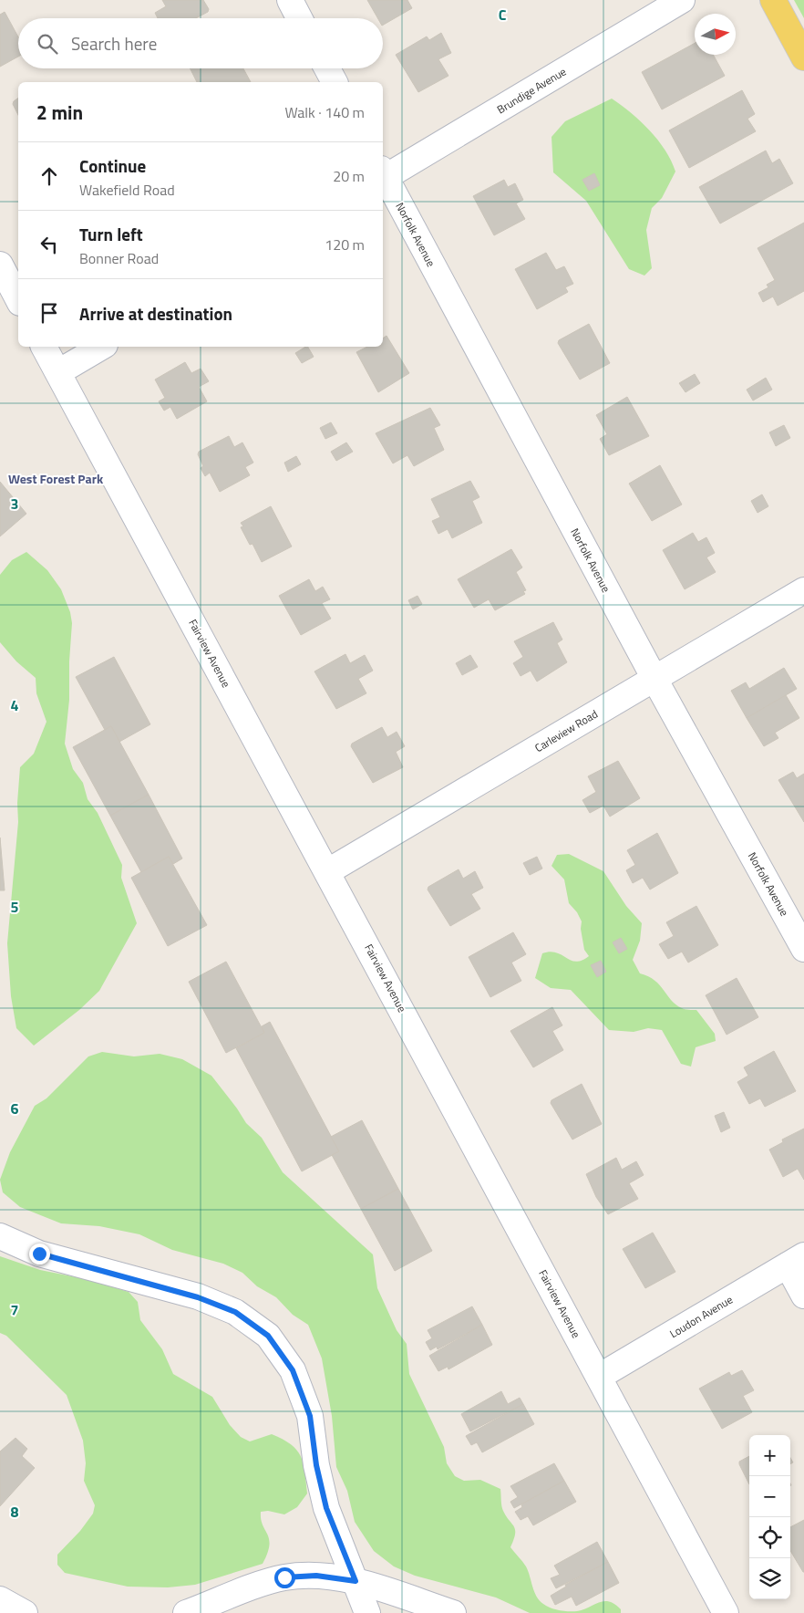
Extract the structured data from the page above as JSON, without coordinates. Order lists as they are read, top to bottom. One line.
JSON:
{"streets":{"street":["Brundige Avenue","Norfolk Avenue","Fairview Avenue","Carleview Road","Loudon Avenue"]},"crossings":[["Norfolk Avenue","Carleview Road"],["Fairview Avenue","Carleview Road"],["Fairview Avenue","Loudon Avenue"]],"districts":["West Forest Park"],"north":"right","page":{"search":"Search here","heading":["2 min","Walk · 140 m"],"list":[["Continue","Wakefield Road","20 m"],["Turn left","Bonner Road","120 m"],"Arrive at destination"],"map_buttons":["+","−"]},"grid":{"columns":["C"],"rows":["3","4","5","6","7","8"]}}
